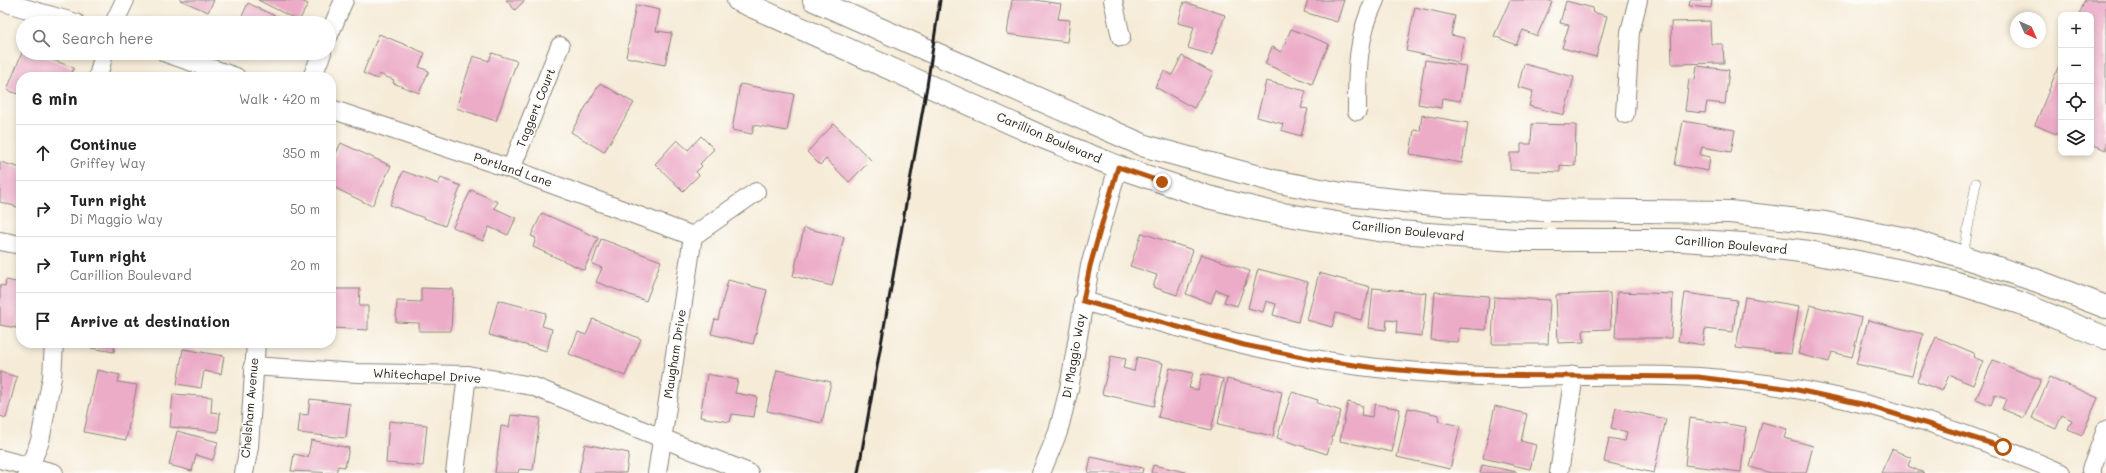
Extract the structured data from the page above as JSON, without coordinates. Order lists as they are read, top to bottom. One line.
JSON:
{"streets":{"street":["Taggert Court","Carillion Boulevard","Portland Lane","Maugham Drive","Di Maggio Way","Whitechapel Drive","Chelsham Avenue"]},"crossings":[["Taggert Court","Portland Lane"],["Carillion Boulevard","Di Maggio Way"],["Portland Lane","Maugham Drive"],["Maugham Drive","Whitechapel Drive"],["Whitechapel Drive","Chelsham Avenue"]],"north":"bottom right","page":{"map_buttons":["+","−"],"search":"Search here","heading":["6 min","Walk · 420 m"],"list":[["Continue","Griffey Way","350 m"],["Turn right","Di Maggio Way","50 m"],["Turn right","Carillion Boulevard","20 m"],"Arrive at destination"]}}
